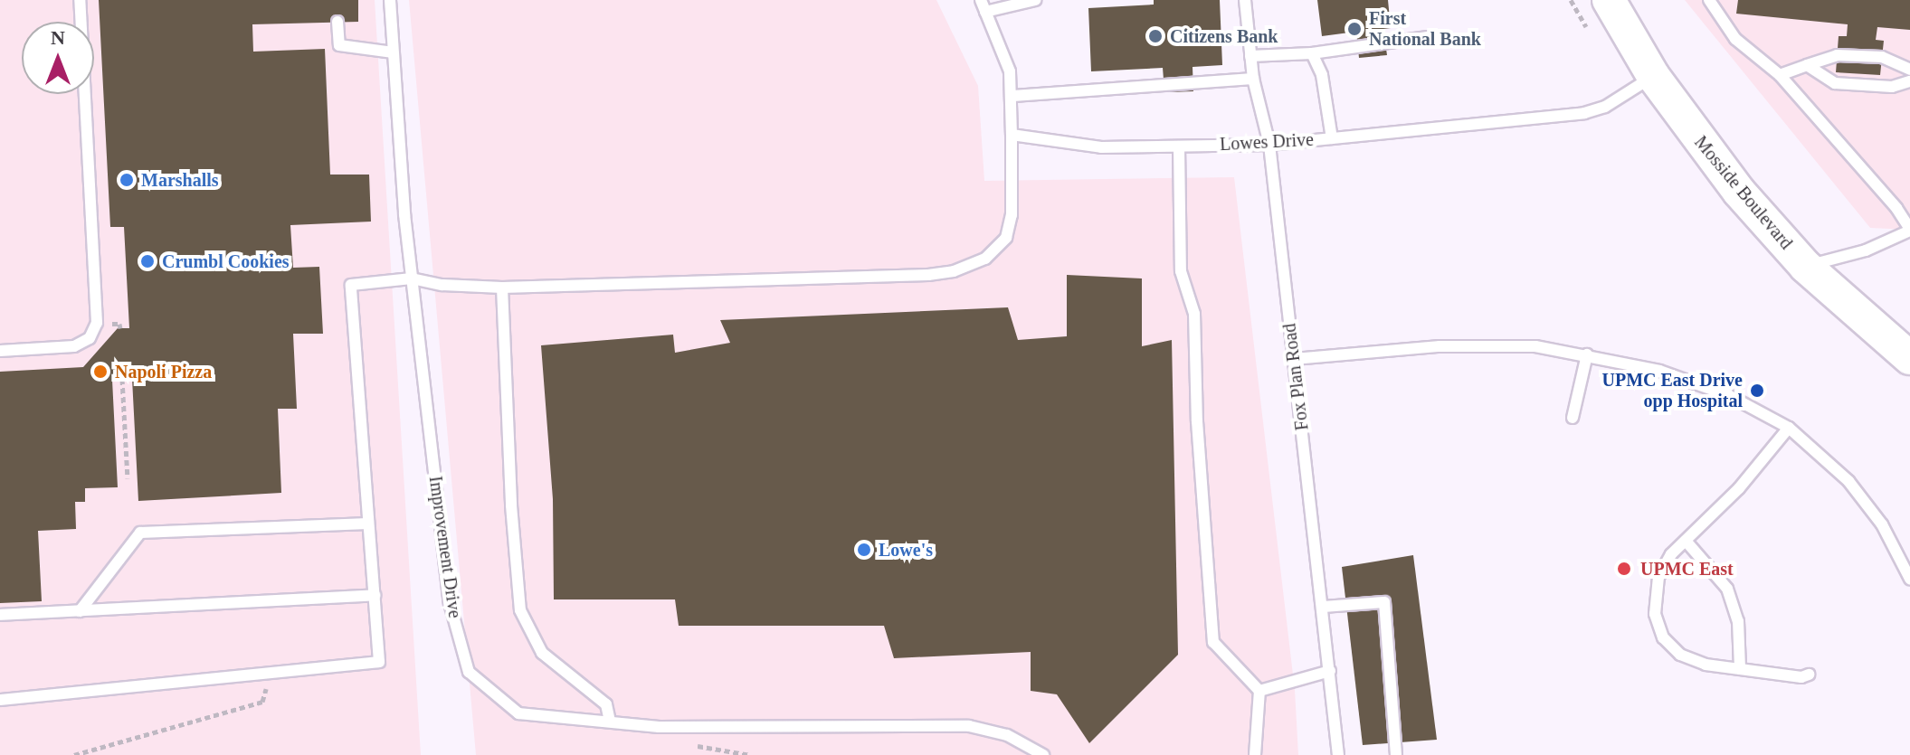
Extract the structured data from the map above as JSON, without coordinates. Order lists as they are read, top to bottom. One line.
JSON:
{"streets":{"main road":["Mosside Boulevard"],"lane":["Lowes Drive","Fox Plan Road","Improvement Drive"]},"crossings":[["Lowes Drive","Mosside Boulevard"],["Lowes Drive","Fox Plan Road"]],"places":["First National Bank","Citizens Bank","Marshalls","Crumbl Cookies","Napoli Pizza","UPMC East Drive opp Hospital","Lowe's","UPMC East"],"north":"top"}
